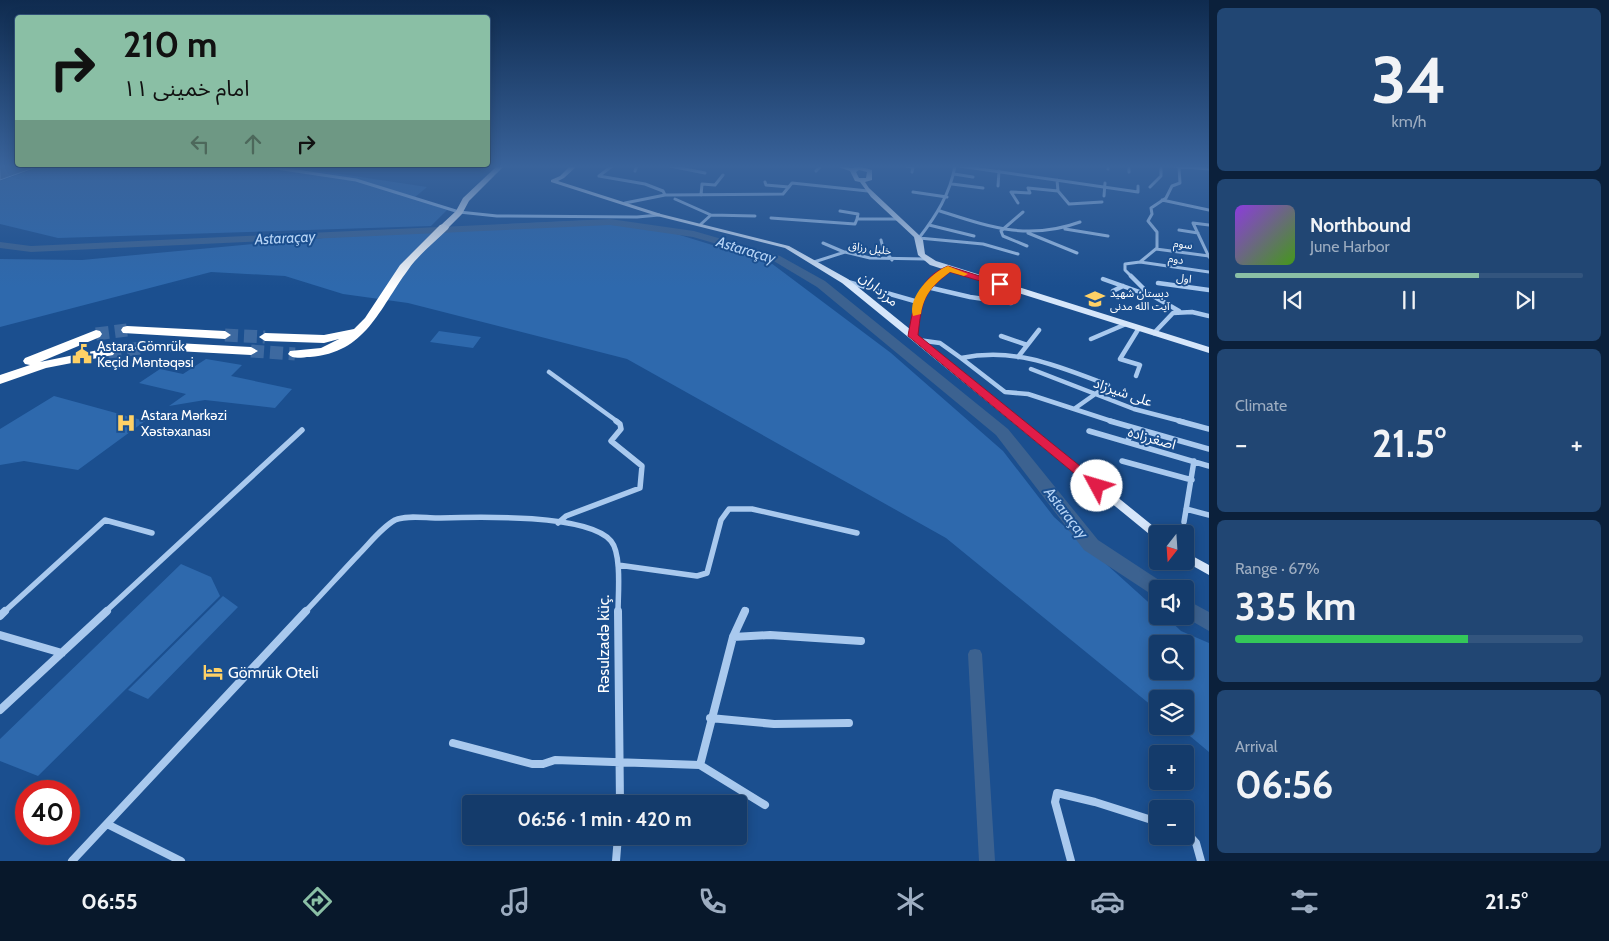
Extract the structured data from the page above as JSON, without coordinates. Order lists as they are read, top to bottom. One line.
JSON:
{"streets":{"street":["سوم","خلیل رزاق","دوم","اول","مرزداران","علی شیرزاد","اصغرزاده","Rəsulzadə küç."]},"crossings":[["خلیل رزاق","مرزداران"]],"water":["Astaraçay"],"places":{"school or university":["دبستان شهید آیت الله مدنی"],"public building":["Astara Gömrük Keçid Məntəqəsi"],"hospital":["Astara Mərkəzi Xəstəxanası"],"hotel":["Gömrük Oteli"]},"north":"bottom","page":{"tile":[["34","km/h"],"Climate",["Range · 67%","335 km"],["Arrival","06:56"]],"turn":["210 m","امام خمینی ۱۱"],"song":["Northbound","June Harbor"],"heat":["−","21.5°","+"],"map_buttons":["+","−"],"limit":"40","trip":"06:56 · 1 min · 420 m","tabs":["06:55","21.5°"]}}
